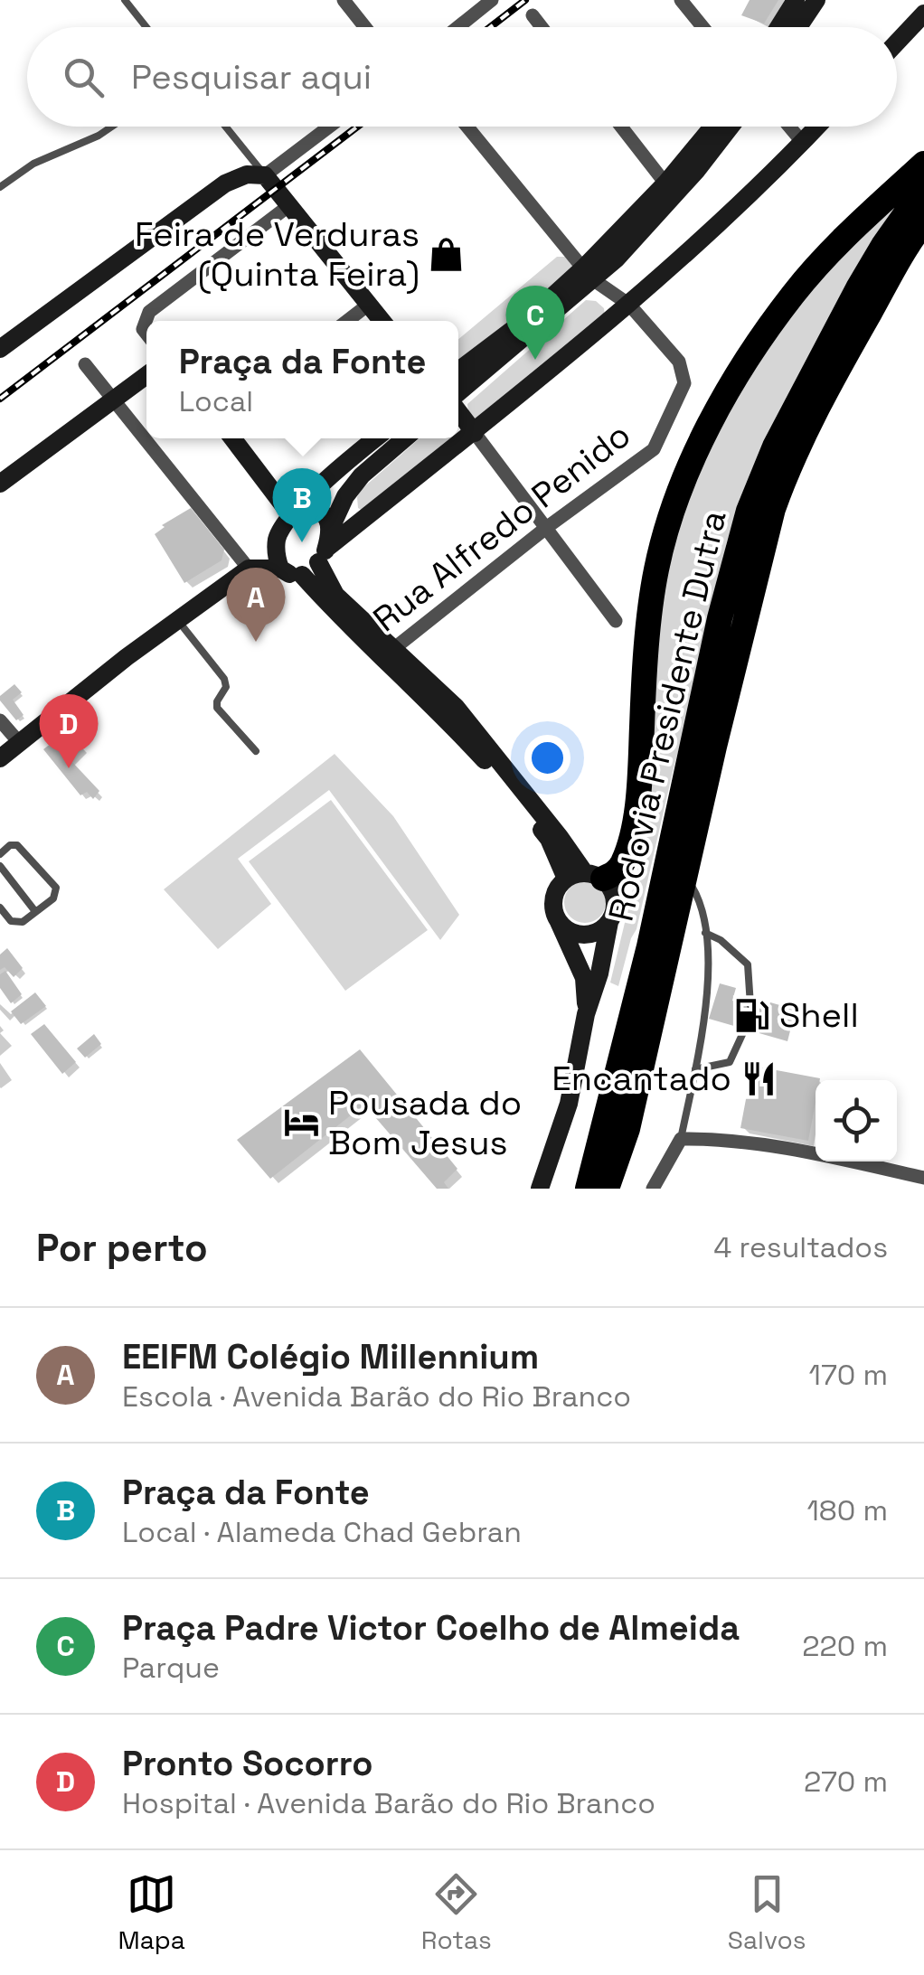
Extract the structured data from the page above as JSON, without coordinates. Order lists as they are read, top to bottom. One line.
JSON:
{"streets":{"highway":["Rodovia Presidente Dutra"],"street":["Rua Alfredo Penido"]},"places":{"shop":["Feira de Verduras (Quinta Feira)"],"fuel station":["Shell"],"restaurant":["Encantado"],"hotel":["Pousada do Bom Jesus"]},"page":{"search":"Pesquisar aqui","pins":["C","B","A","D"],"popup":["Praça da Fonte","Local"],"heading":["Por perto","4 resultados"],"list":[{"mark":"A","name":"EEIFM Colégio Millennium","note":"Escola · Avenida Barão do Rio Branco","value":"170 m"},{"mark":"B","name":"Praça da Fonte","note":"Local · Alameda Chad Gebran","value":"180 m"},{"mark":"C","name":"Praça Padre Victor Coelho de Almeida","note":"Parque","value":"220 m"},{"mark":"D","name":"Pronto Socorro","note":"Hospital · Avenida Barão do Rio Branco","value":"270 m"}],"nav":["Mapa","Rotas","Salvos"]}}
